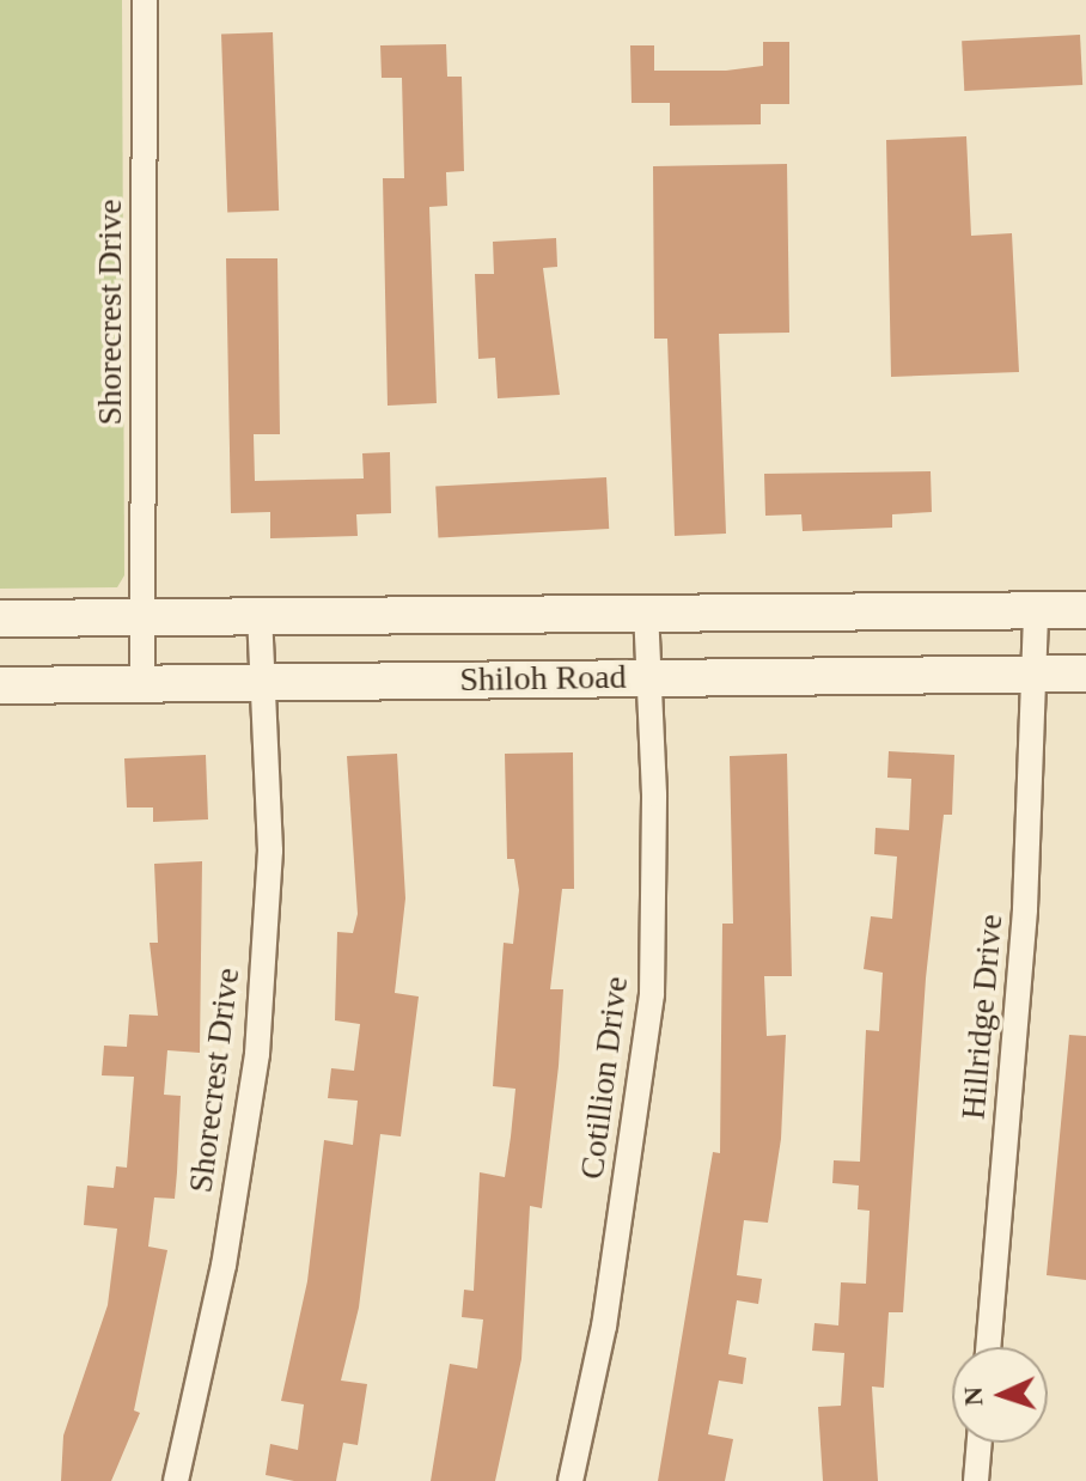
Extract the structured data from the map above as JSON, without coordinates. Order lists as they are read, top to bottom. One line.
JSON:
{"streets":{"main road":["Shiloh Road"],"street":["Shorecrest Drive","Hillridge Drive","Cotillion Drive"]},"crossings":[["Shorecrest Drive","Shiloh Road"],["Shiloh Road","Hillridge Drive"],["Shiloh Road","Cotillion Drive"]],"north":"left"}
